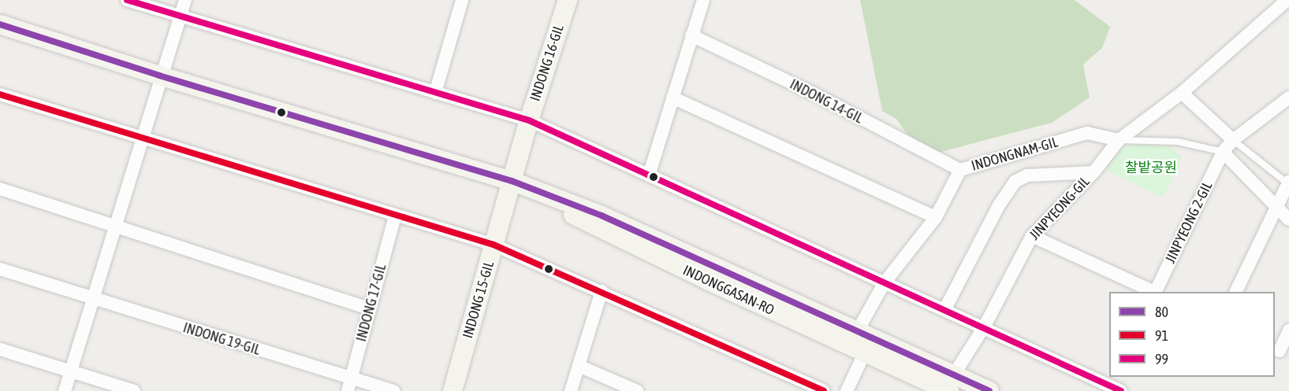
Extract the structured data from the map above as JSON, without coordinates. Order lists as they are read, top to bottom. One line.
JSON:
{"streets":{"main road":["INDONG 16-GIL","INDONGGASAN-RO","INDONG 15-GIL"],"street":["INDONG 14-GIL","INDONGNAM-GIL","JINPYEONG-GIL","JINPYEONG 2-GIL","INDONG 17-GIL","INDONG 19-GIL"]},"crossings":[["INDONG 16-GIL","INDONGGASAN-RO"],["INDONG 16-GIL","INDONG 15-GIL"],["INDONG 14-GIL","INDONGNAM-GIL"],["INDONGNAM-GIL","JINPYEONG-GIL"],["INDONGNAM-GIL","INDONGGASAN-RO"],["JINPYEONG-GIL","JINPYEONG 2-GIL"],["JINPYEONG-GIL","INDONGGASAN-RO"],["INDONGGASAN-RO","INDONG 15-GIL"],["INDONG 17-GIL","INDONG 19-GIL"]],"parks":["찰밭공원"],"lines":["transit line 99","transit line 80","transit line 91"],"legend":["80","91","99"]}
